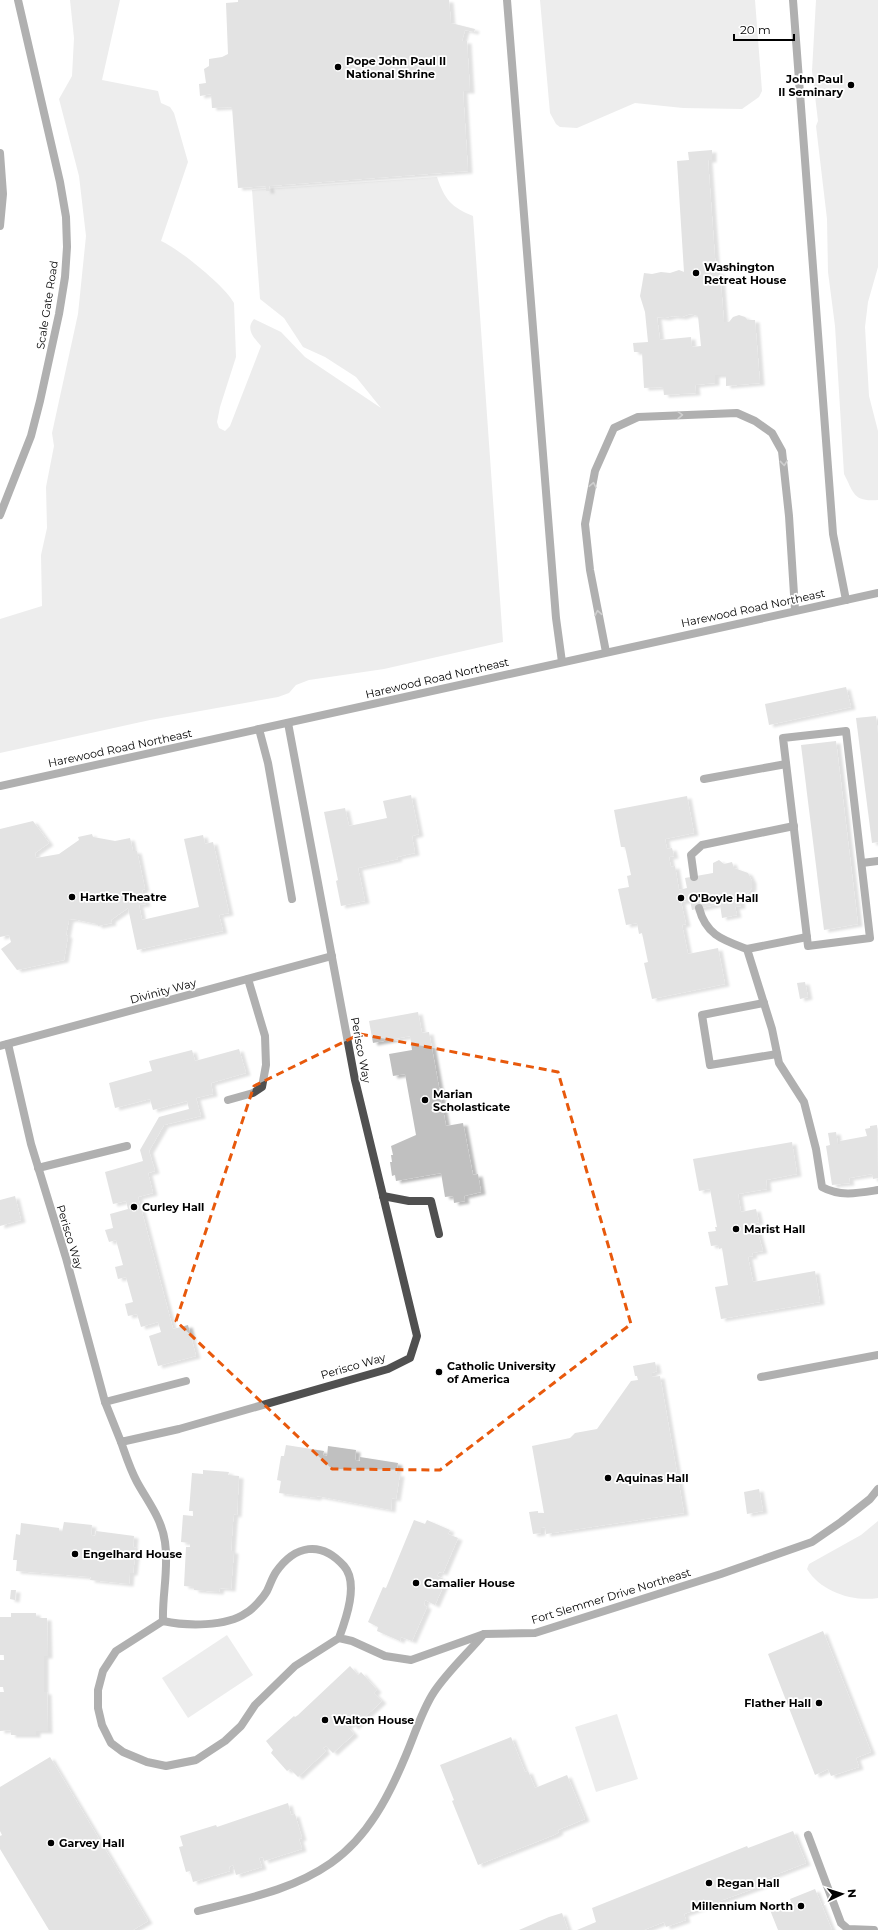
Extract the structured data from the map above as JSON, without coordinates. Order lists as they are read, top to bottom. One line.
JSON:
{"streets":{"street":["Scale Gate Road","Harewood Road Northeast","Divinity Way","Perisco Way","Fort Slemmer Drive Northeast"]},"crossings":[["Harewood Road Northeast","Perisco Way"],["Divinity Way","Perisco Way"]],"places":["Pope John Paul II National Shrine","John Paul II Seminary","Washington Retreat House","Hartke Theatre","O'Boyle Hall","Marian Scholasticate","Curley Hall","Marist Hall","Catholic University of America","Aquinas Hall","Engelhard House","Camalier House","Flather Hall","Walton House","Garvey Hall","Regan Hall","Millennium North"],"scale_bar":"20 m","north":"right"}
